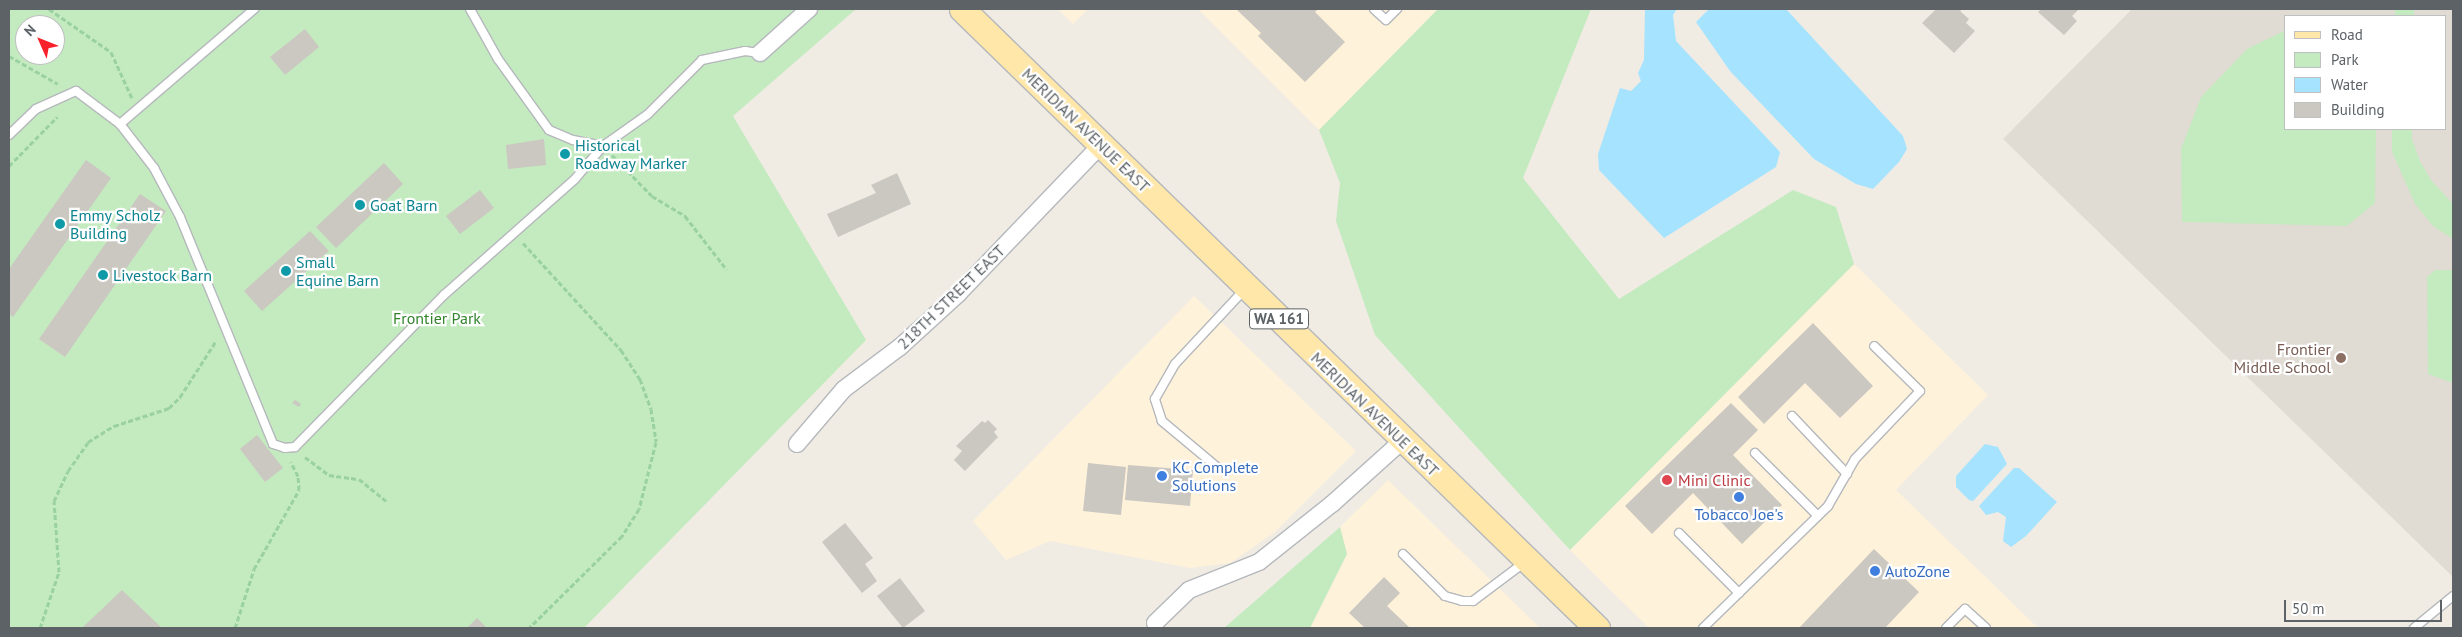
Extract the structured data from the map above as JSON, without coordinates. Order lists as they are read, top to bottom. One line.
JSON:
{"streets":{"main road":["MERIDIAN AVENUE EAST","WA 161"],"street":["218TH STREET EAST"]},"crossings":[["MERIDIAN AVENUE EAST","218TH STREET EAST"]],"parks":["Frontier Park"],"places":["Historical Roadway Marker","Goat Barn","Emmy Scholz Building","Small Equine Barn","Livestock Barn","Frontier Middle School","KC Complete Solutions","Mini Clinic","Tobacco Joe's","AutoZone"],"legend":["Road","Park","Water","Building"],"scale_bar":"50 m","north":"top left"}
